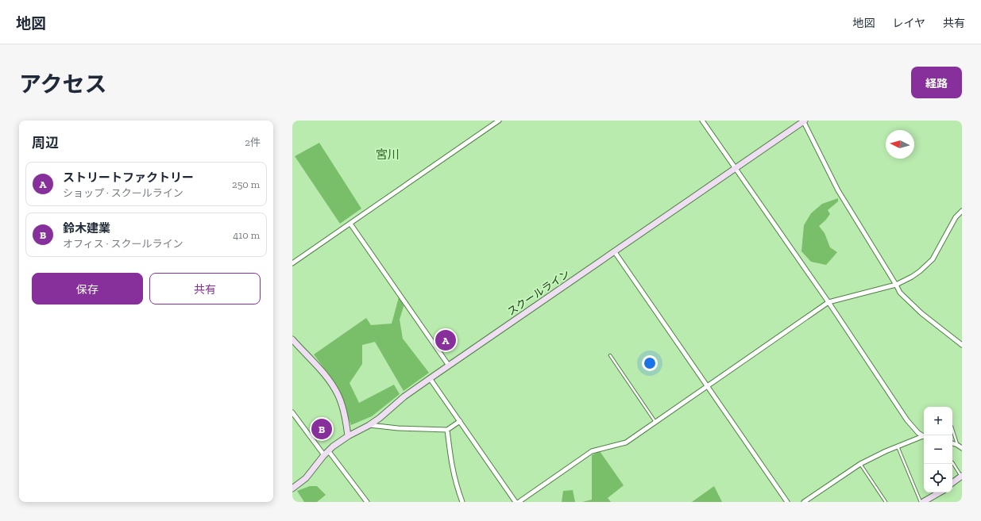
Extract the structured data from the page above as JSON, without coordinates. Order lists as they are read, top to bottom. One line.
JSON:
{"streets":{"street":["スクールライン"]},"districts":["宮川"],"north":"left","page":{"header":"地図","nav":["地図","レイヤ","共有"],"title":"アクセス","buttons":["経路",["保存","共有"]],"heading":["周辺","2件"],"list":[{"mark":"A","name":"ストリートファクトリー","note":"ショップ · スクールライン","value":"250 m"},{"mark":"B","name":"鈴木建業","note":"オフィス · スクールライン","value":"410 m"}],"pins":["A","B"],"map_buttons":["+","−"]}}
